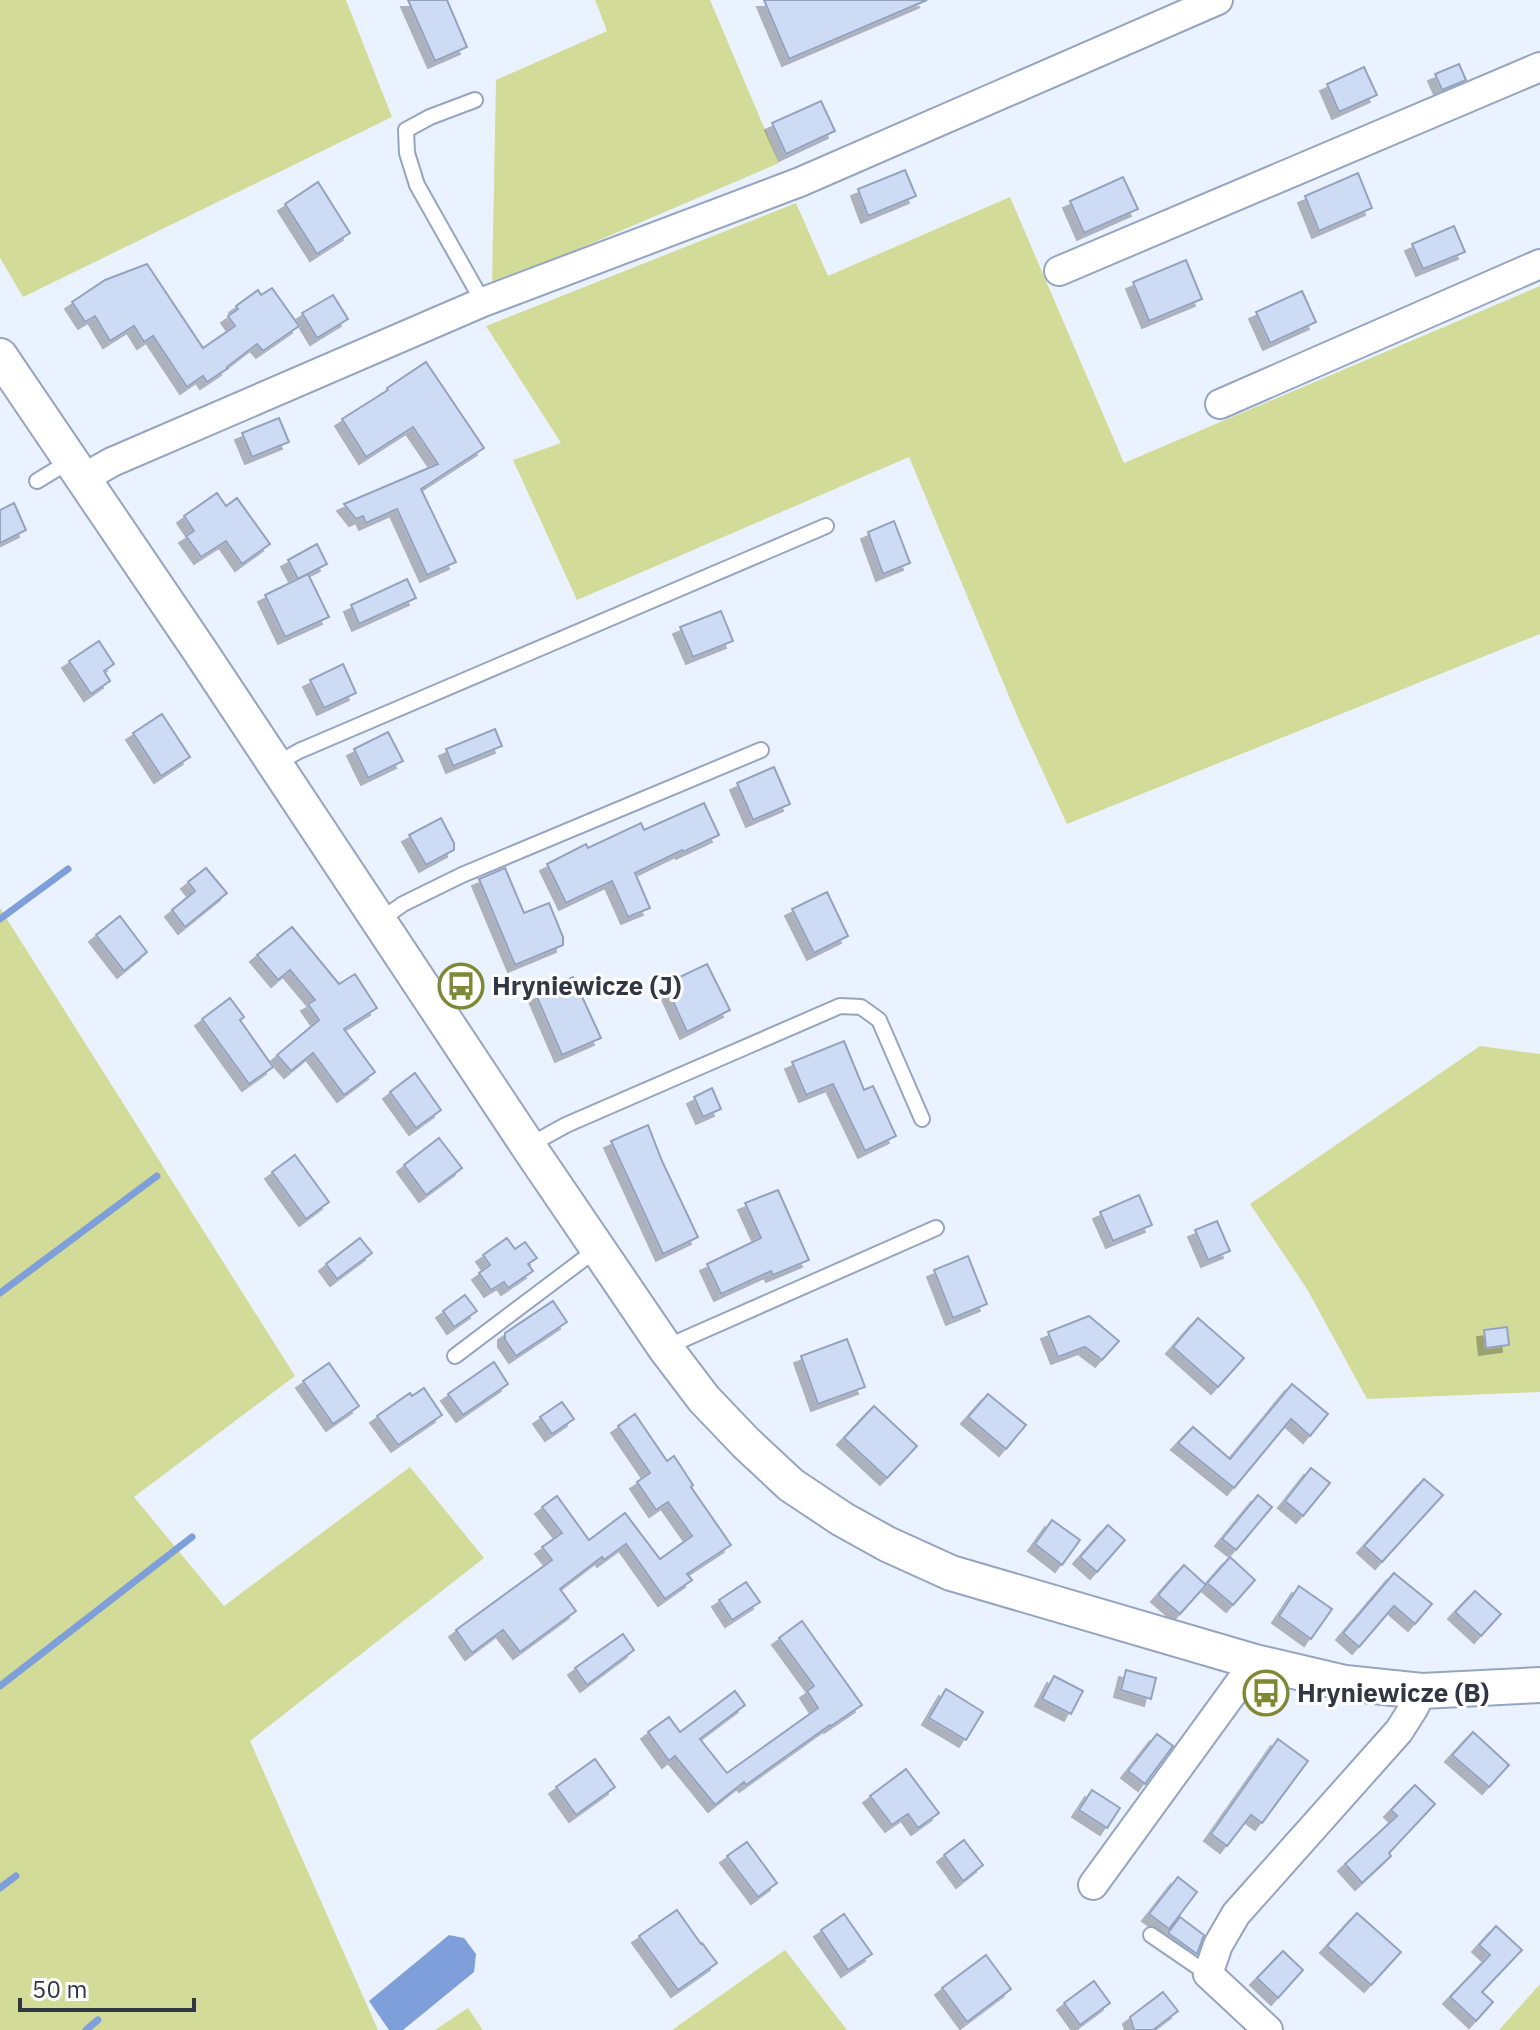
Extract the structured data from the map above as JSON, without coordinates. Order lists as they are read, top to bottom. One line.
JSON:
{"places":{"bus stop":["Hryniewicze (J)","Hryniewicze (B)"]},"scale_bar":"50 m"}
